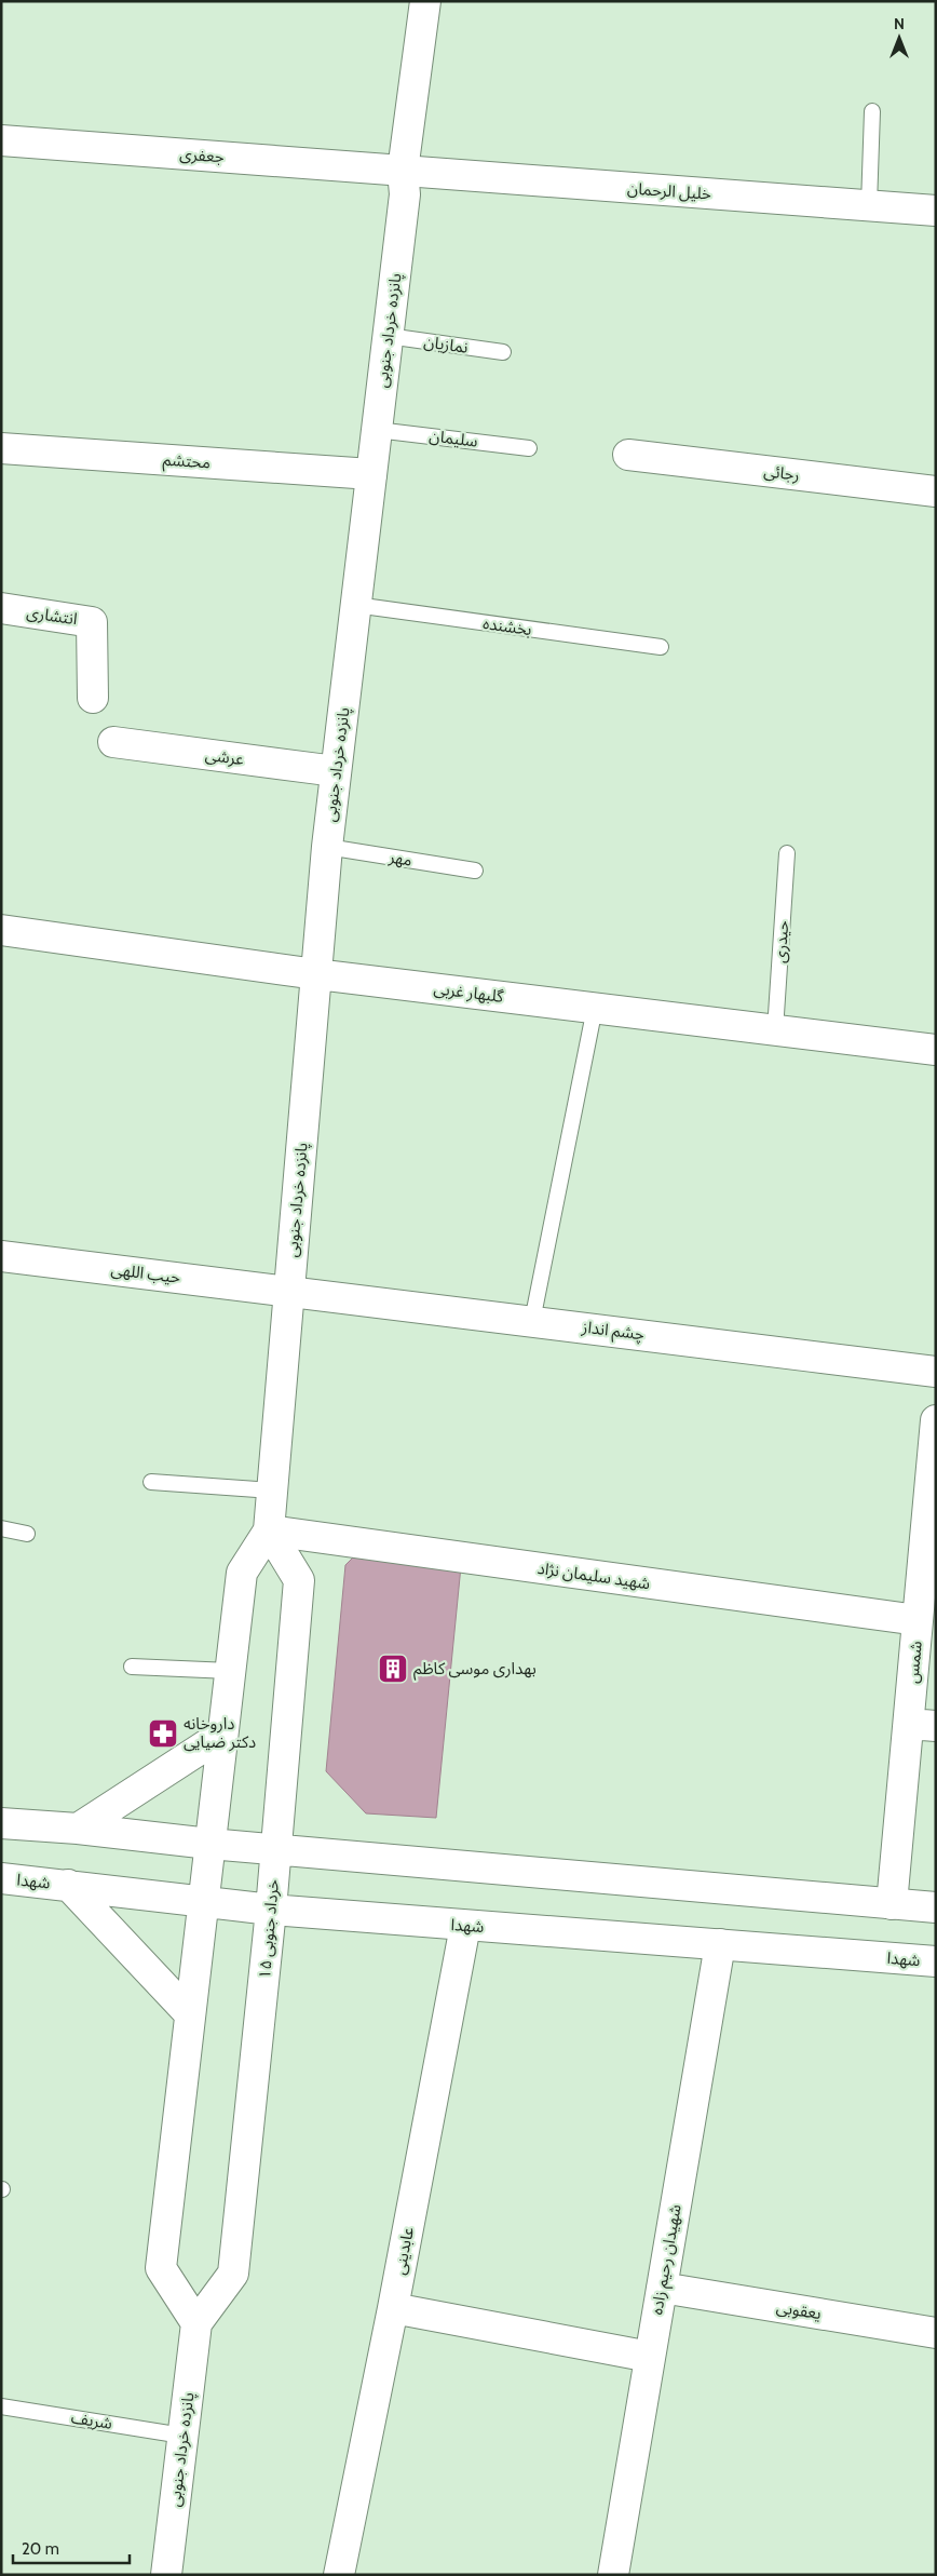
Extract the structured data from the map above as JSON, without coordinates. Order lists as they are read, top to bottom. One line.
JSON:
{"streets":{"street":["جعفری","خلیل الرحمان","پانزده خرداد جنوبی","محتشم","رجائی","انتشاری","عرشی","گلبهار غربی","حیب اللهی","چشم انداز","شهید سلیمان نژاد","شمس","شهدا","۱۵ خرداد جنوبی","عابدینی","شهیدان رحیم زاده","یعقوبی"],"lane":["نمازیان","سلیمان","بخشنده","مهر","حیدری","شریف"]},"crossings":[["جعفری","خلیل الرحمان"],["جعفری","پانزده خرداد جنوبی"],["خلیل الرحمان","پانزده خرداد جنوبی"],["پانزده خرداد جنوبی","نمازیان"],["پانزده خرداد جنوبی","سلیمان"],["پانزده خرداد جنوبی","محتشم"],["پانزده خرداد جنوبی","بخشنده"],["پانزده خرداد جنوبی","عرشی"],["پانزده خرداد جنوبی","مهر"],["پانزده خرداد جنوبی","گلبهار غربی"],["پانزده خرداد جنوبی","حیب اللهی"],["پانزده خرداد جنوبی","چشم انداز"],["پانزده خرداد جنوبی","شهید سلیمان نژاد"],["پانزده خرداد جنوبی","۱۵ خرداد جنوبی"],["پانزده خرداد جنوبی","شریف"],["حیدری","گلبهار غربی"],["حیب اللهی","چشم انداز"],["شهید سلیمان نژاد","شمس"],["شهید سلیمان نژاد","۱۵ خرداد جنوبی"],["شهدا","۱۵ خرداد جنوبی"],["شهدا","عابدینی"],["شهدا","شهیدان رحیم زاده"],["شهیدان رحیم زاده","یعقوبی"]],"places":{"building":["بهداری موسی کاظم"],"pharmacy":["داروخانه دکتر ضیایی"]},"scale_bar":"20 m","north":"top"}
